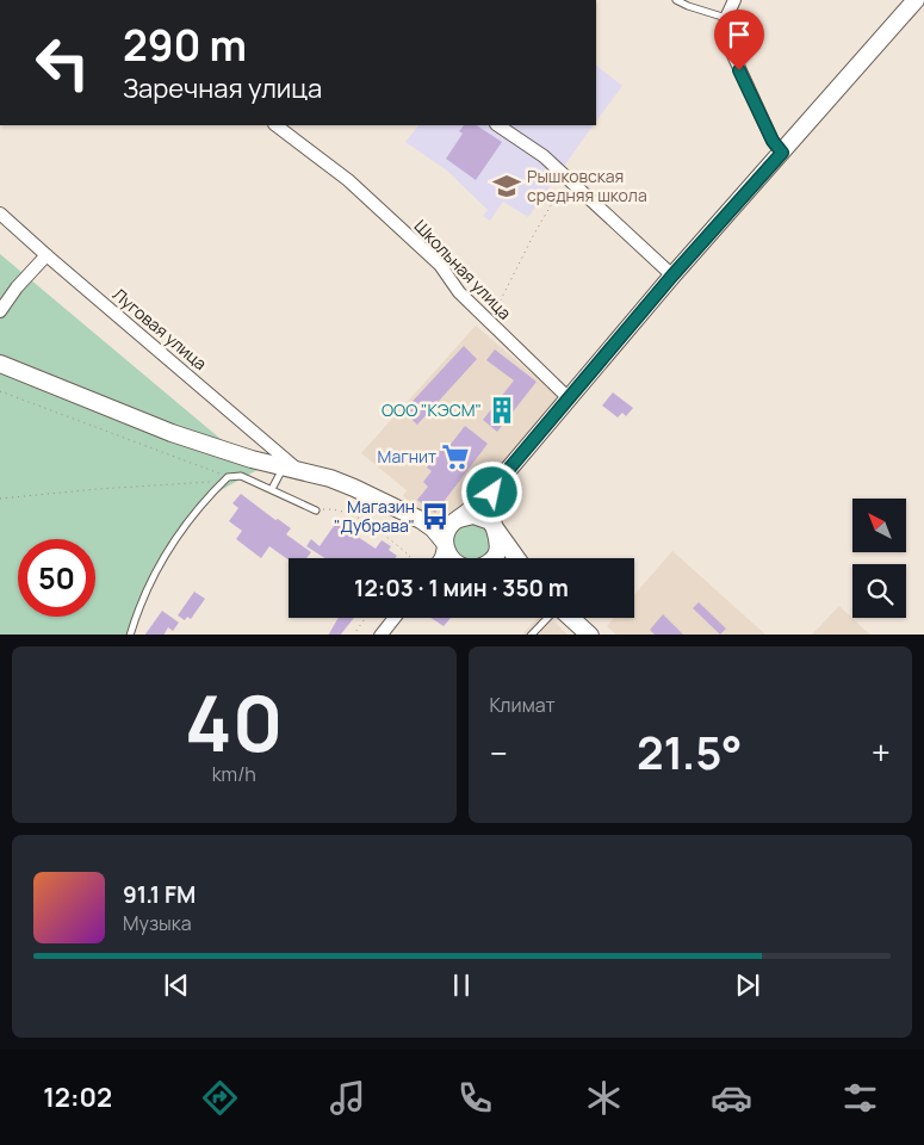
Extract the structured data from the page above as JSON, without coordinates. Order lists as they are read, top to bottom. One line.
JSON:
{"streets":{"street":["Школьная улица","Луговая улица"]},"places":{"school or university":["Рышковская средняя школа"],"building":["ООО \"КЭСМ\""],"supermarket":["Магнит"],"bus stop":["Магазин \"Дубрава\""]},"north":"top left","page":{"turn":["290 m","Заречная улица"],"limit":"50","trip":"12:03 · 1 мин · 350 m","tile":[["40","km/h"],"Климат"],"heat":["−","21.5°","+"],"song":["91.1 FM","Музыка"],"tabs":"12:02"}}
